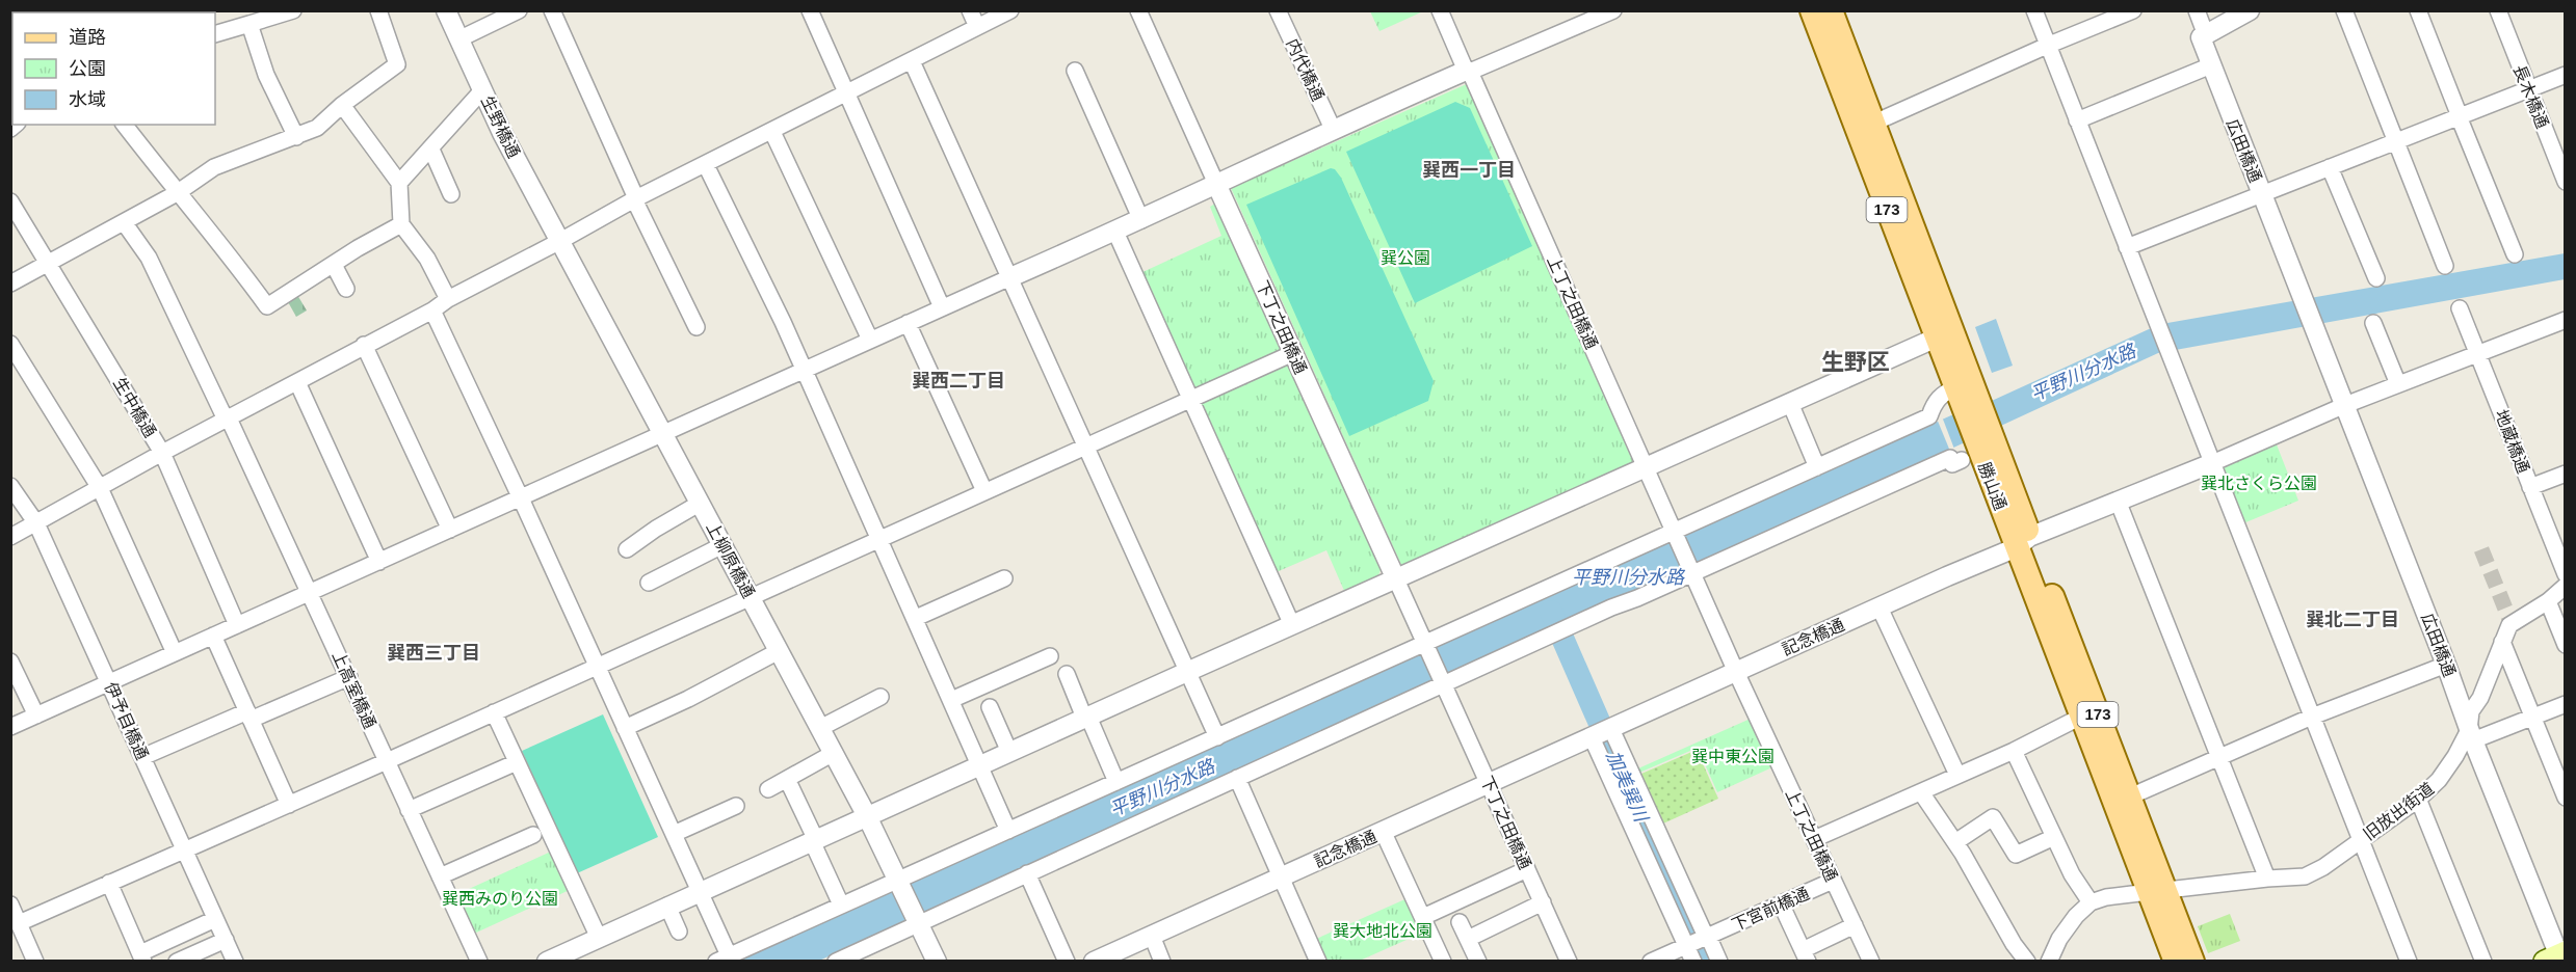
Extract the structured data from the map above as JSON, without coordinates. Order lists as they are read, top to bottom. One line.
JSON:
{"streets":{"main road":["173","勝山通"],"street":["内代橋通","長木橋通","生野橋通","広田橋通","上丁之田橋通","下丁之田橋通","生中橋通","地蔵橋通","上柳原橋通","記念橋通","上高室橋通","伊予目橋通","旧放出街道","下宮前橋通"]},"crossings":[["生野橋通","上柳原橋通"],["広田橋通","旧放出街道"],["上丁之田橋通","記念橋通"],["上丁之田橋通","下宮前橋通"],["下丁之田橋通","記念橋通"],["勝山通","記念橋通"],["勝山通","旧放出街道"]],"districts":["巽西一丁目","生野区","巽西二丁目","巽北二丁目","巽西三丁目"],"water":["平野川分水路","加美巽川"],"parks":["巽公園","巽北さくら公園","巽中東公園","巽西みのり公園","巽大地北公園"],"legend":["道路","公園","水域"]}
